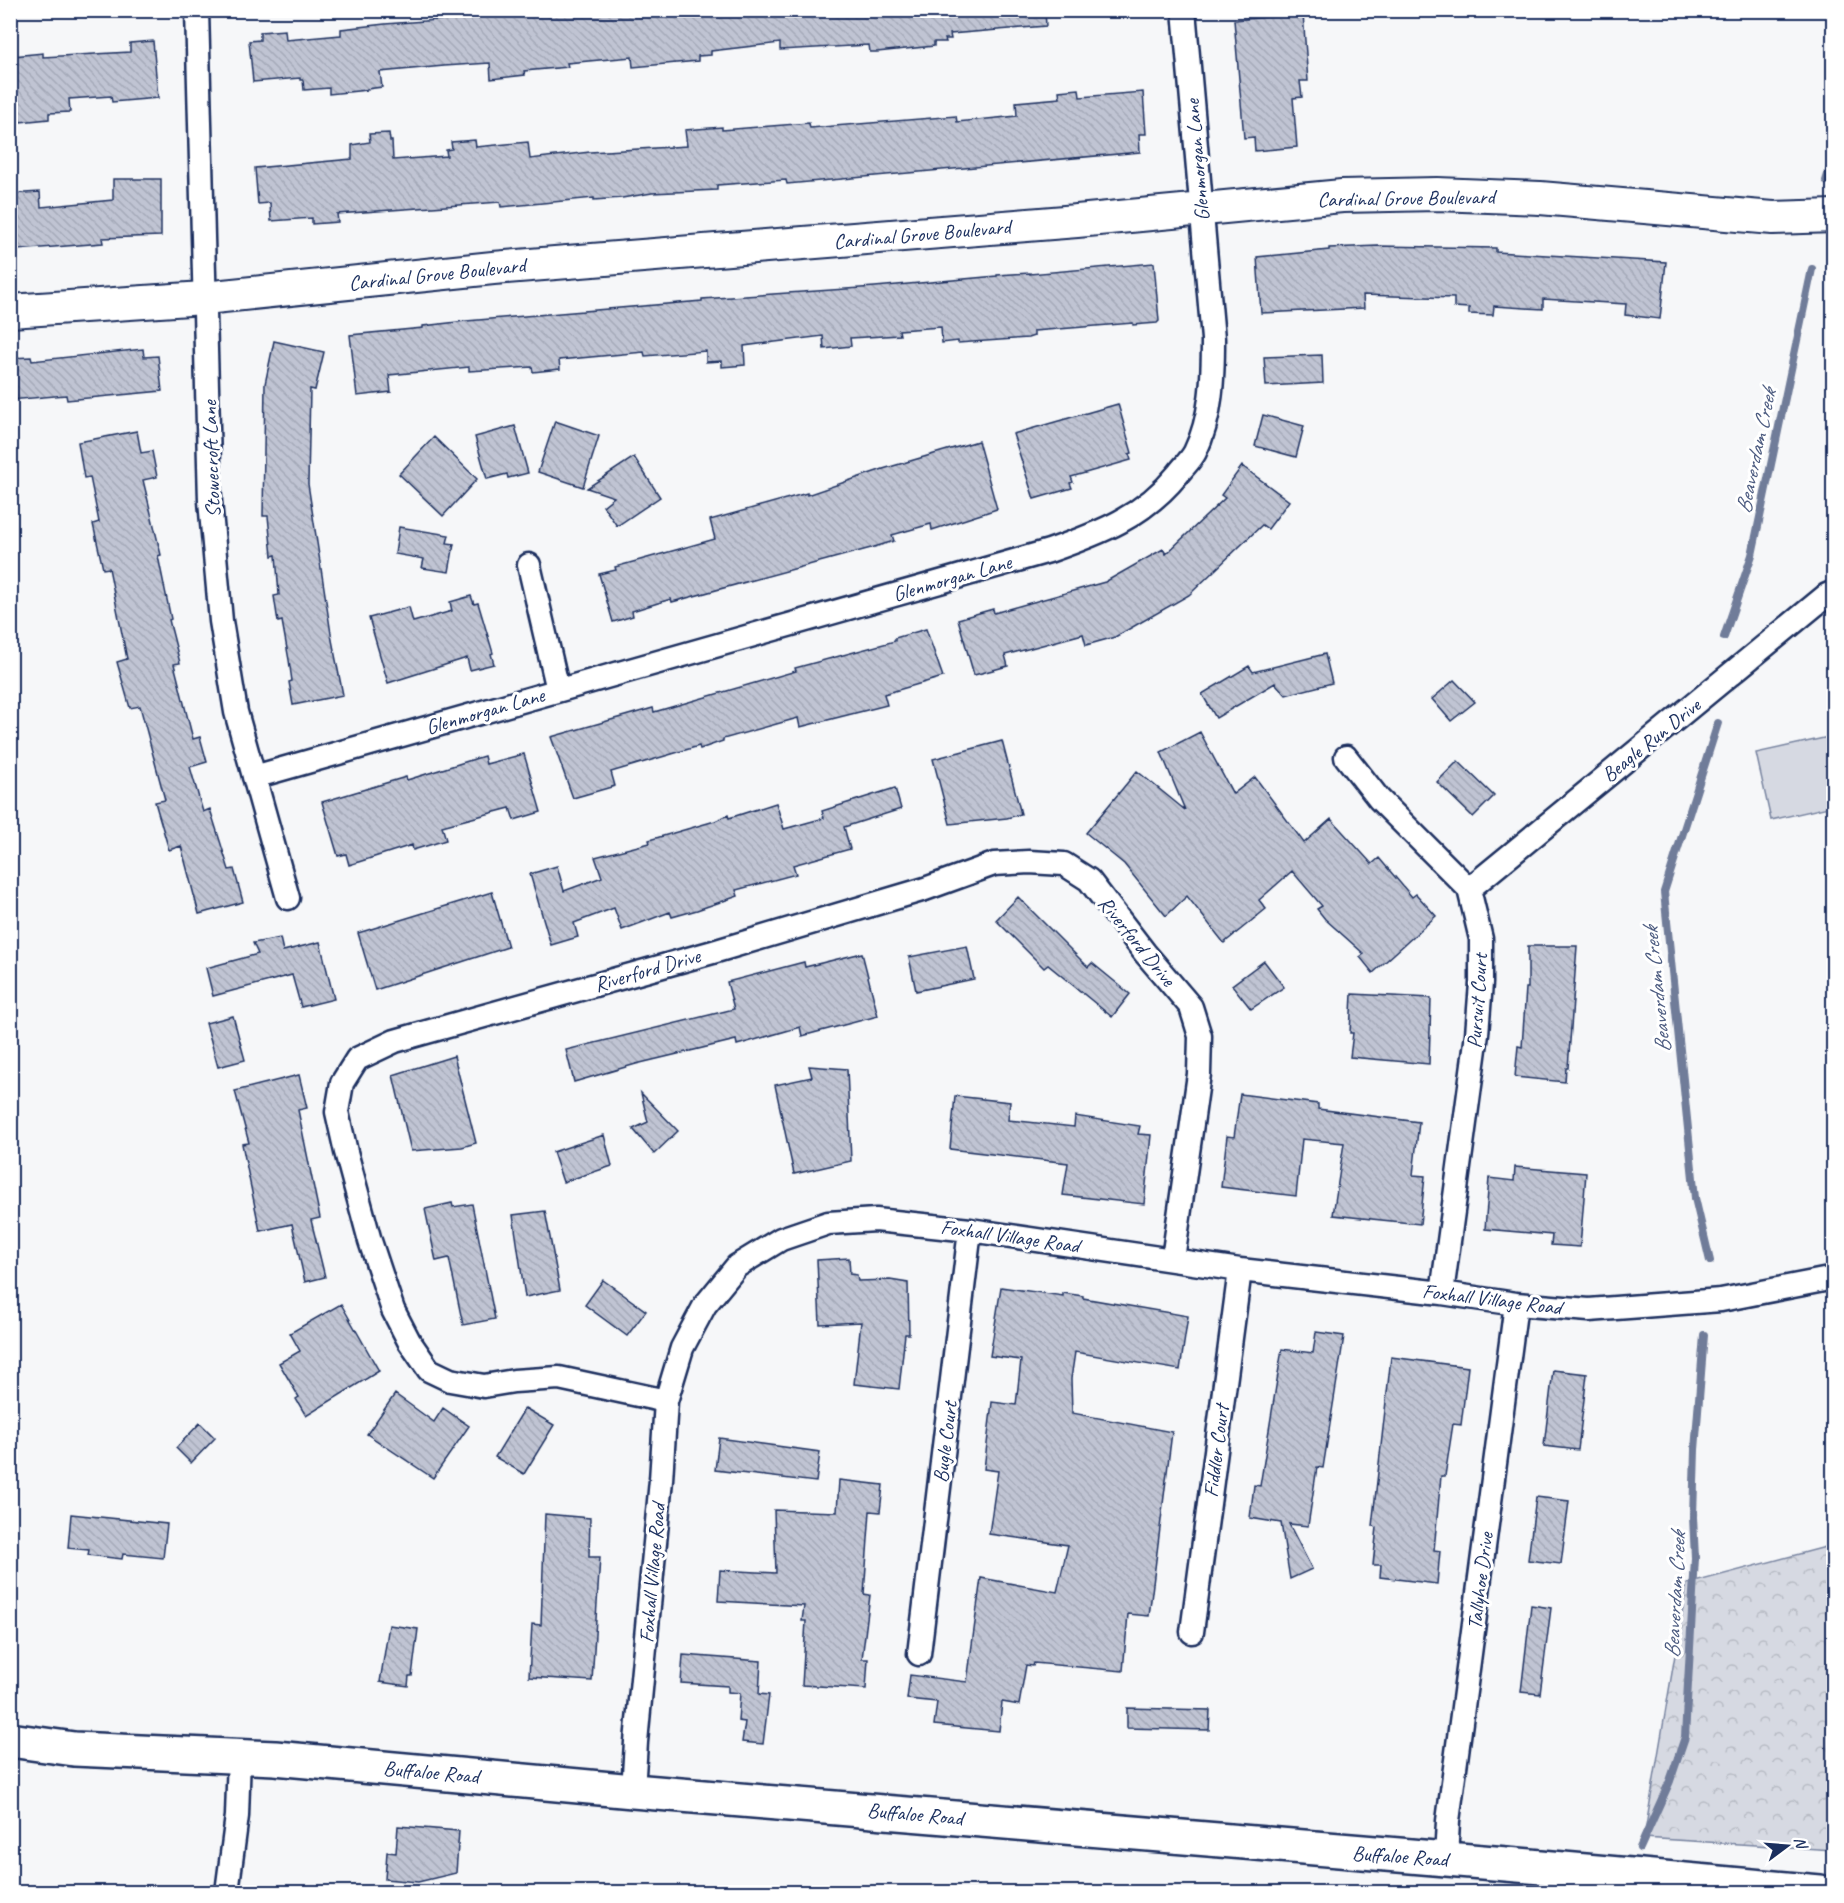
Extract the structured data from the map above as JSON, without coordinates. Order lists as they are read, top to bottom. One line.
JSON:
{"streets":{"main road":["Buffaloe Road"],"street":["Glenmorgan Lane","Cardinal Grove Boulevard","Stowecroft Lane","Beagle Run Drive","Riverford Drive","Pursuit Court","Foxhall Village Road","Bugle Court","Fiddler Court","Tallyhoe Drive"]},"crossings":[["Glenmorgan Lane","Cardinal Grove Boulevard"],["Glenmorgan Lane","Stowecroft Lane"],["Cardinal Grove Boulevard","Stowecroft Lane"],["Beagle Run Drive","Pursuit Court"],["Riverford Drive","Foxhall Village Road"],["Pursuit Court","Foxhall Village Road"],["Foxhall Village Road","Bugle Court"],["Foxhall Village Road","Fiddler Court"],["Foxhall Village Road","Tallyhoe Drive"],["Foxhall Village Road","Buffaloe Road"],["Tallyhoe Drive","Buffaloe Road"]],"water":["Beaverdam Creek"],"north":"right"}
